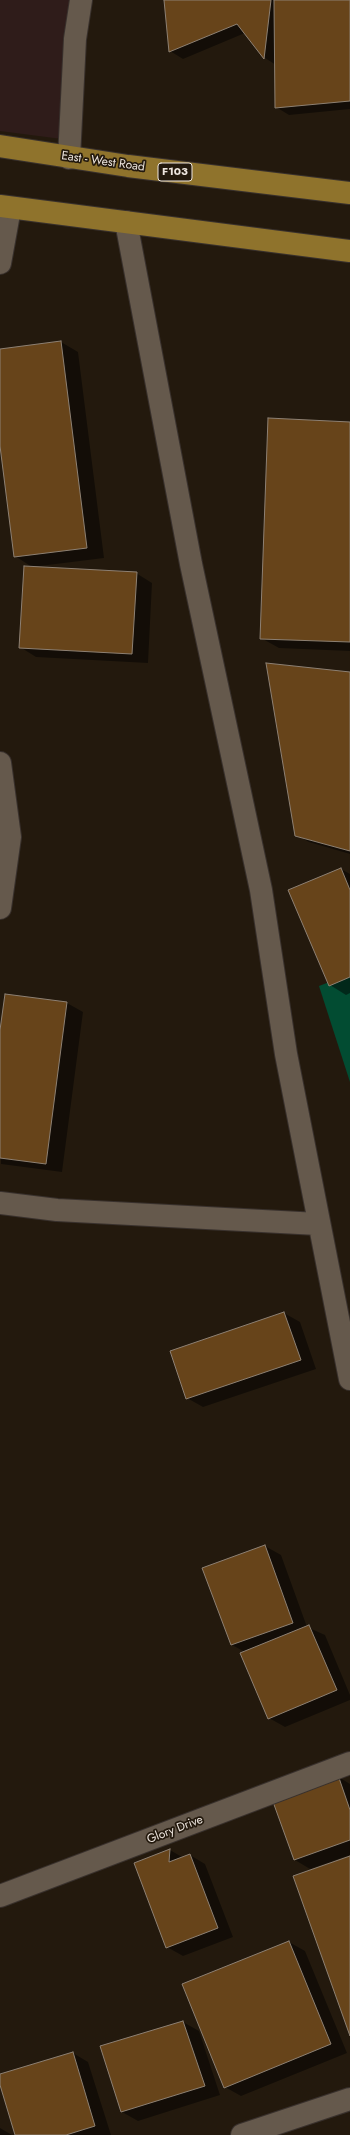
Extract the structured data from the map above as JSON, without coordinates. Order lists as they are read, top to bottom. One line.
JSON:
{"streets":{"main road":["East - West Road","F103"],"street":["Glory Drive"]}}
